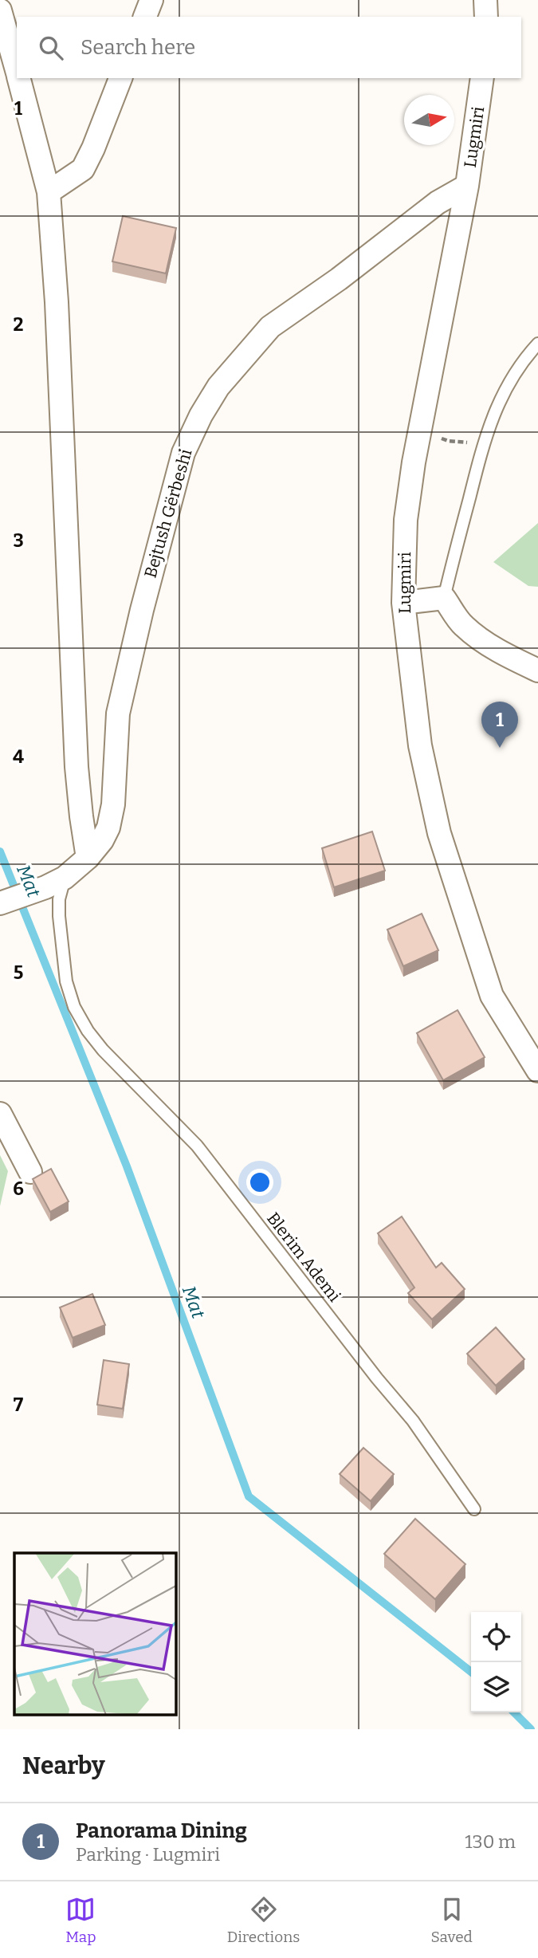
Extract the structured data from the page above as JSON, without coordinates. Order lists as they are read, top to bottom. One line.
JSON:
{"streets":{"street":["Lugmiri","Bejtush Gërbeshi"],"lane":["Blerim Ademi"]},"crossings":[["Lugmiri","Bejtush Gërbeshi"],["Bejtush Gërbeshi","Blerim Ademi"]],"water":["Mat"],"north":"right","page":{"search":"Search here","pins":"1","heading":"Nearby","list":[{"mark":"1","name":"Panorama Dining","note":"Parking · Lugmiri","value":"130 m"}],"nav":["Map","Directions","Saved"]},"grid":{"rows":["1","2","3","4","5","6","7"]}}
